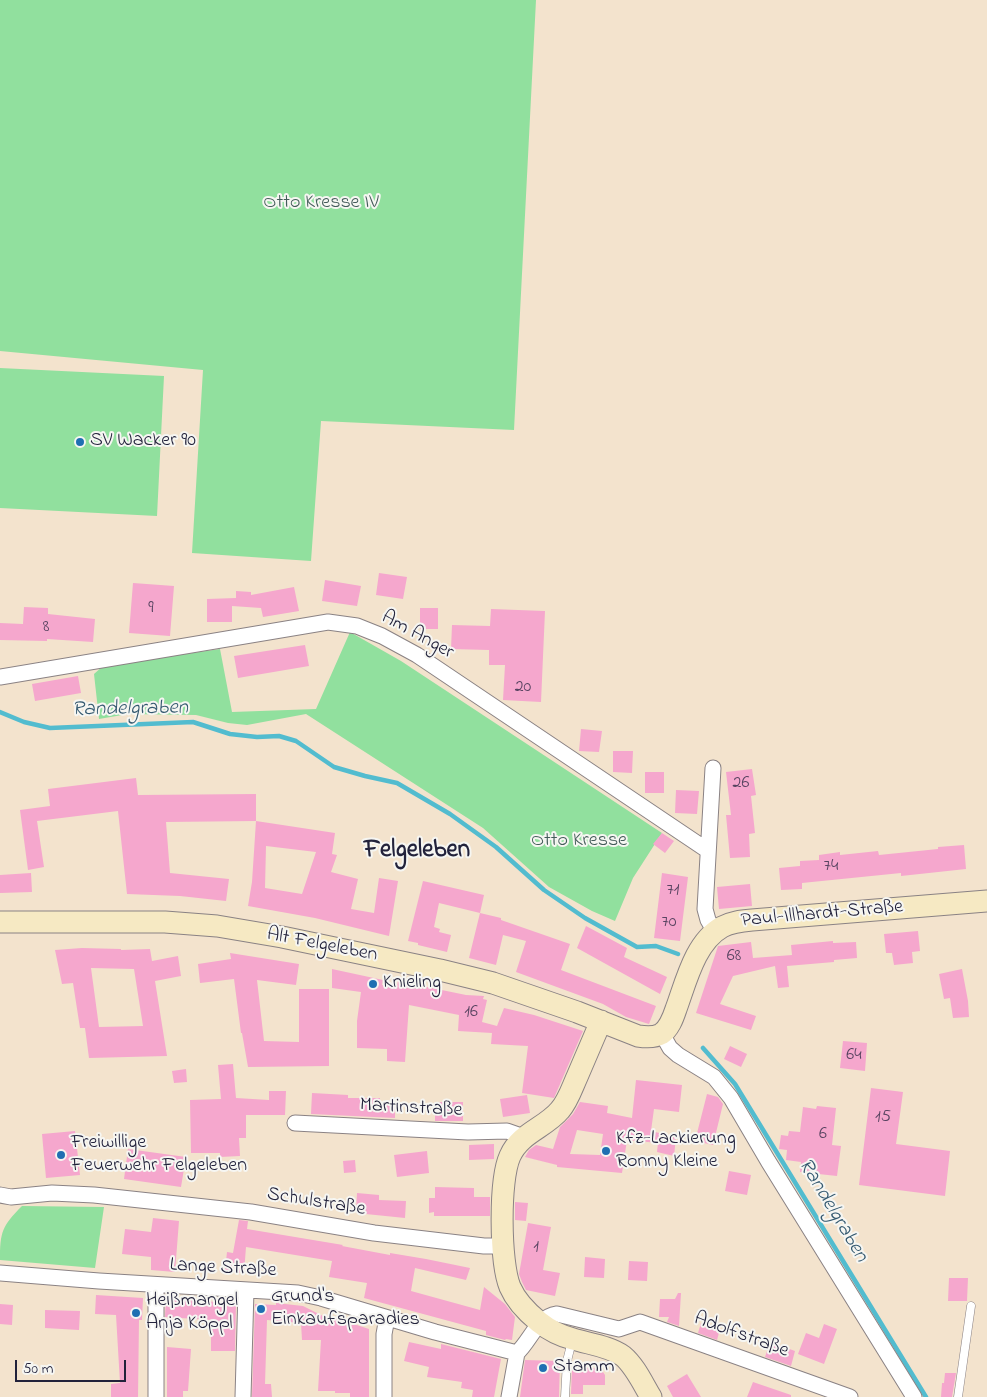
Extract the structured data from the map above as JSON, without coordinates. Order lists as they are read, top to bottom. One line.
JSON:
{"streets":{"street":["Am Anger","Paul-Illhardt-Straße","Alt Felgeleben","Martinstraße","Schulstraße","Lange Straße","Adolfstraße"]},"crossings":[["Paul-Illhardt-Straße","Alt Felgeleben"]],"districts":["Felgeleben"],"water":["Randelgraben"],"parks":["Otto Kresse IV","Otto Kresse"],"places":["SV Wacker 90","Knieling","Kfz-Lackierung Ronny Kleine","Freiwillige Feuerwehr Felgeleben","Grund's Einkaufsparadies","Heißmangel Anja Köppl","Stamm"],"house_numbers":["9","8","20","26","74","71","70","68","16","64","15","6","1"],"scale_bar":"50 m"}
